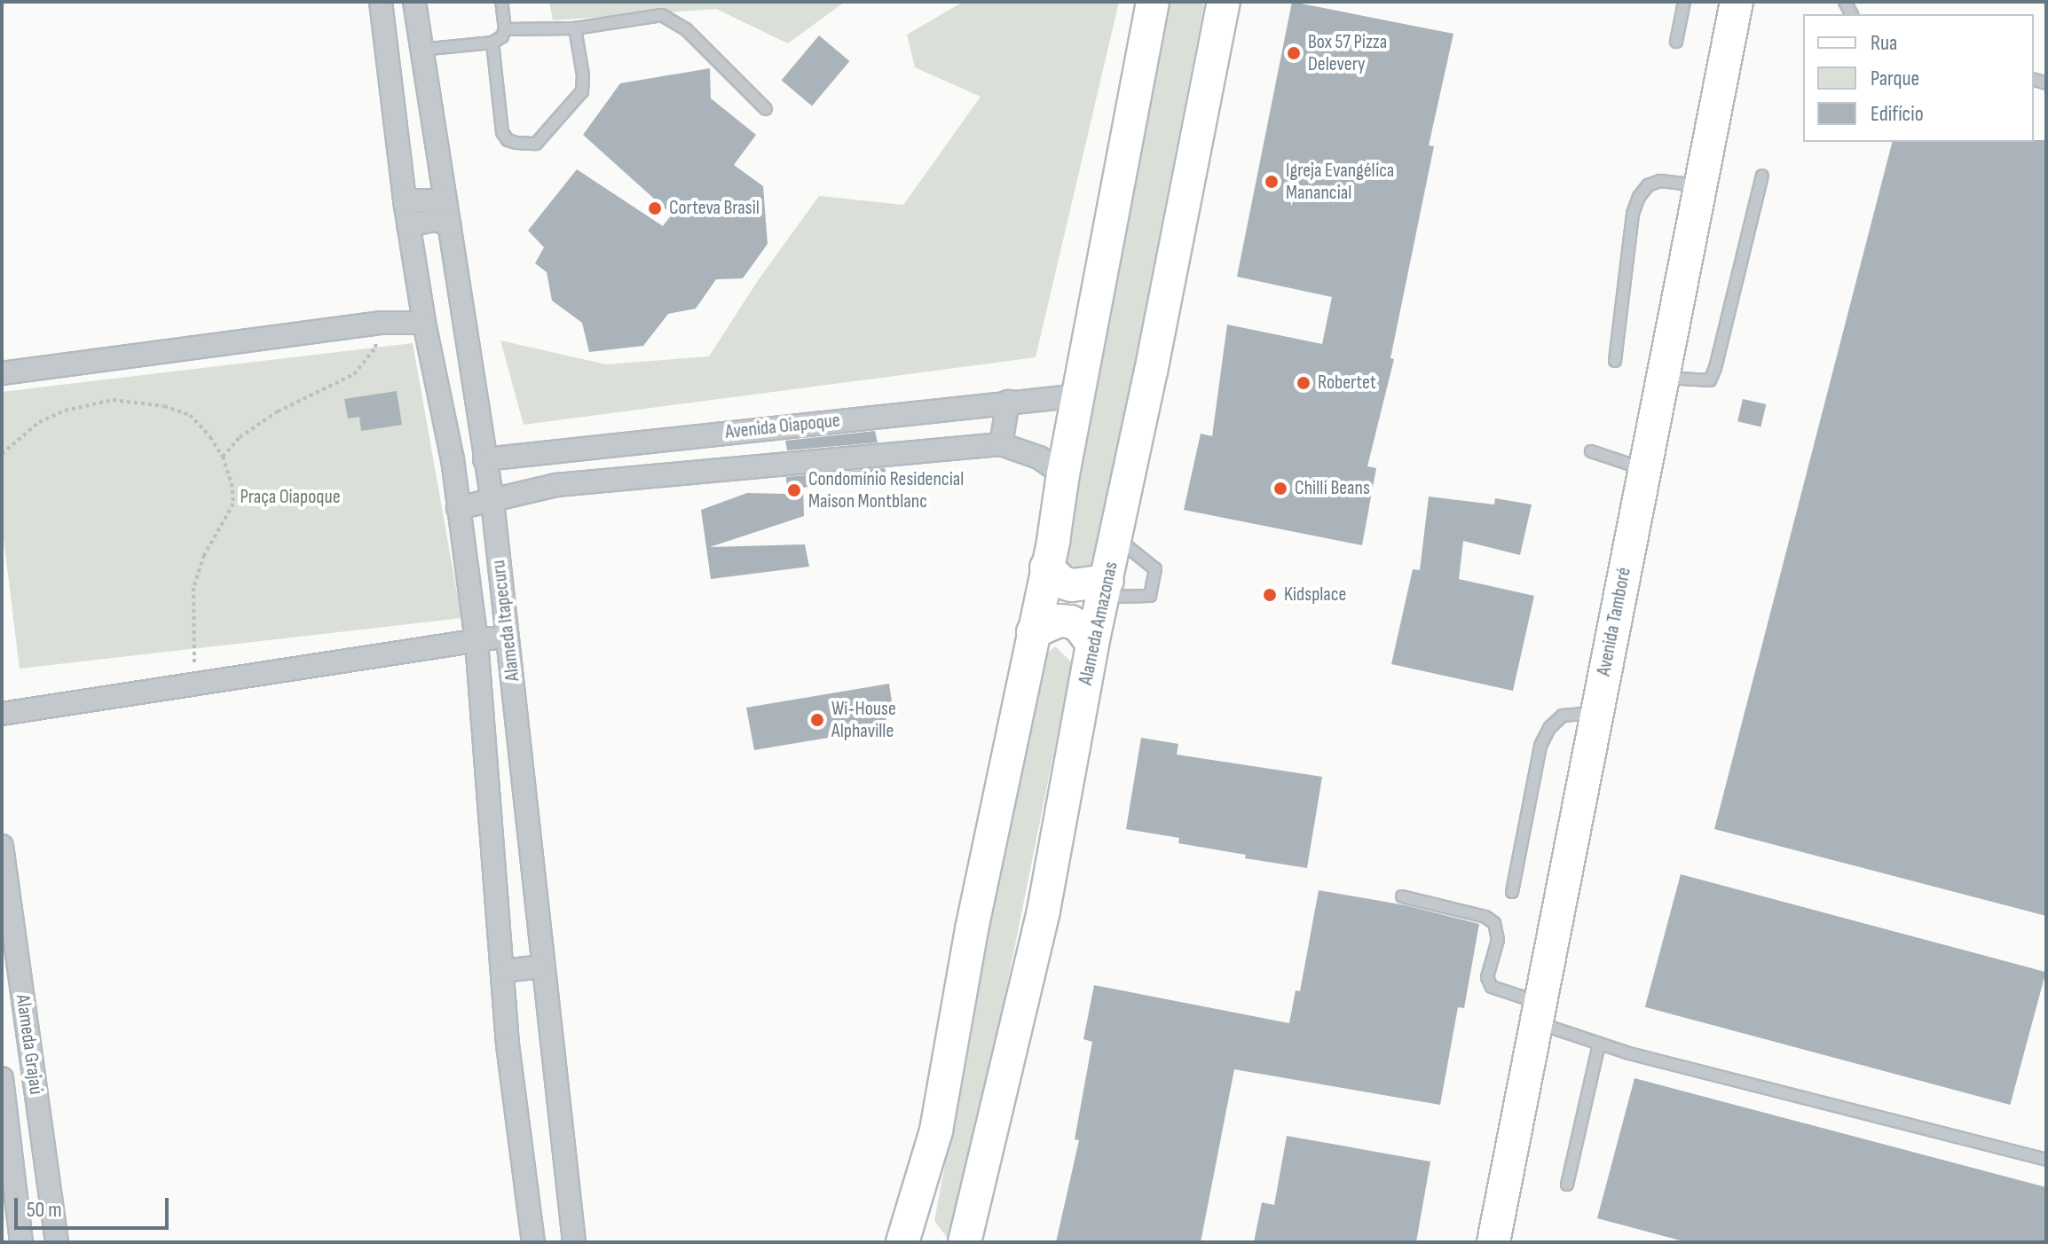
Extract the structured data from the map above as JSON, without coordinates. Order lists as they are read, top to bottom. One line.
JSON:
{"streets":{"main road":["Avenida Tamboré","Alameda Amazonas"],"street":["Avenida Oiapoque","Alameda Itapecuru","Alameda Grajaú"]},"crossings":[["Avenida Oiapoque","Alameda Itapecuru"]],"parks":["Praça Oiapoque"],"places":["Box 57 Pizza Delevery","Igreja Evangélica Manancial","Corteva Brasil","Robertet","Chilli Beans","Condomínio Residencial Maison Montblanc","Kidsplace","Wi-House Alphaville"],"legend":["Rua","Parque","Edifício"],"scale_bar":"50 m"}
